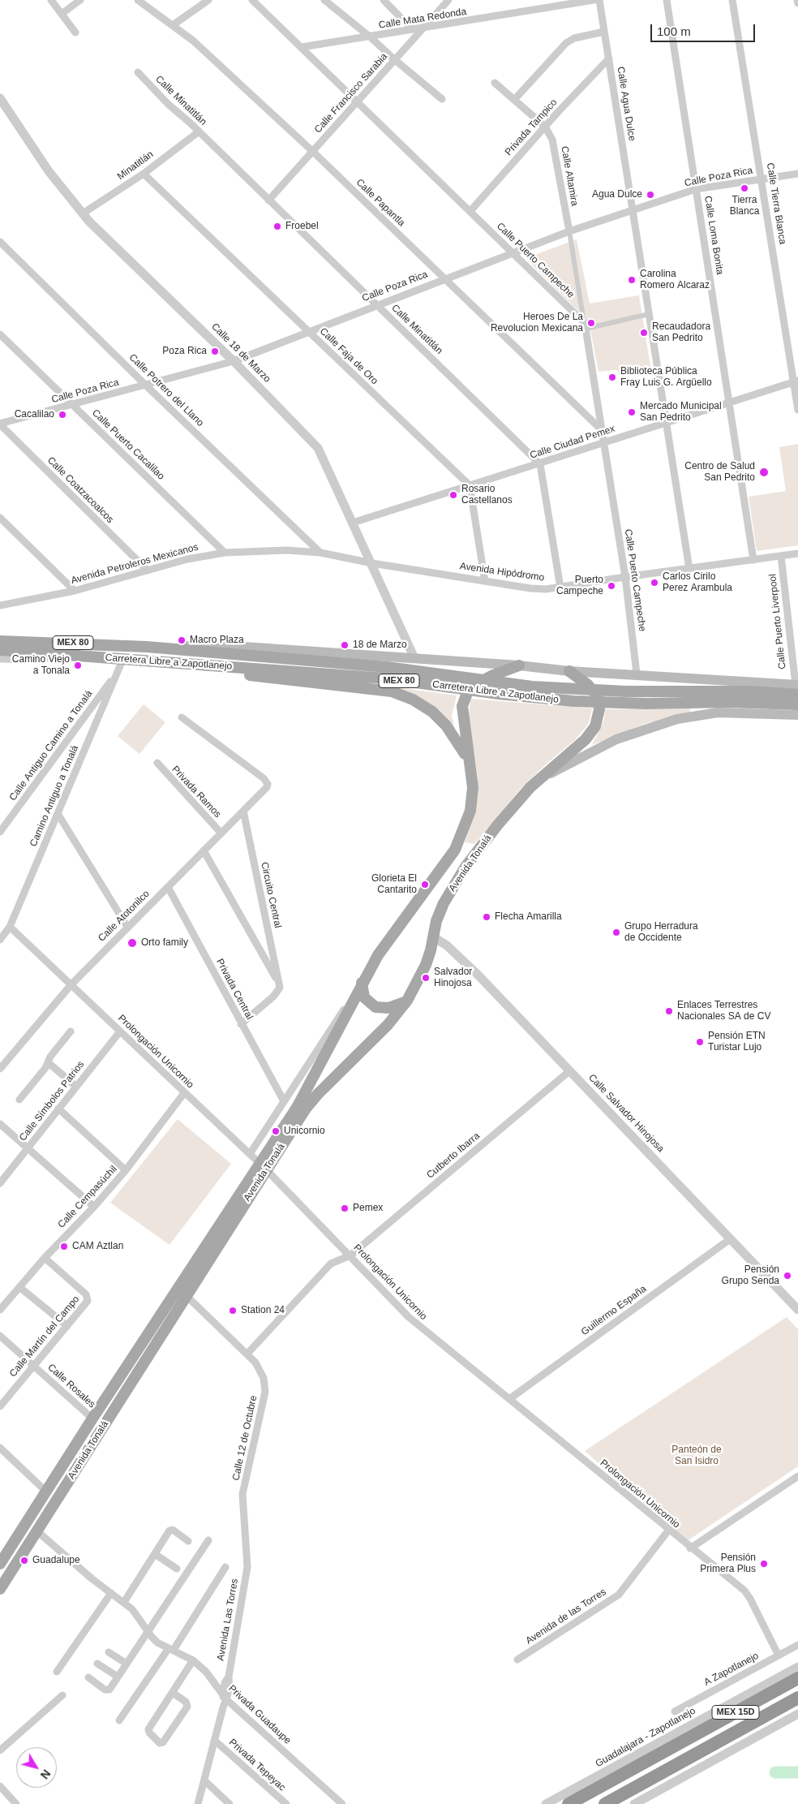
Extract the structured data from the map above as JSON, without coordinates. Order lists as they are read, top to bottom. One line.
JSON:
{"streets":{"highway":["MEX 15D"],"main road":["MEX 80","Carretera Libre a Zapotlanejo","Avenida Tonalá"],"street":["Calle Mata Redonda","Calle Francisco Sarabia","Calle Minatitlán","Calle Agua Dulce","Privada Tampico","Minatitlán","Calle Altamira","Calle Poza Rica","Calle Papantla","Calle Tierra Blanca","Calle Loma Bonita","Calle Puerto Campeche","Calle 18 de Marzo","Calle Faja de Oro","Calle Potrero del Llano","Calle Ciudad Pemex","Calle Puerto Cacalilao","Calle Coatzacoalcos","Avenida Petroleros Mexicanos","Avenida Hipódromo","Calle Puerto Liverpool","Calle Antiguo Camino a Tonalá","Privada Ramos","Camino Antiguo a Tonalá","Circuito Central","Calle Atotonilco","Privada Central","Prolongación Unicornio","Calle Símbolos Patrios","Calle Salvador Hinojosa","Cutberto Ibarra","Calle Cempasúchil","Guillermo España","Calle Martín del Campo","Calle Rosales","Calle 12 de Octubre","Avenida de las Torres","Avenida Las Torres","A Zapotlanejo","Privada Guadaupe","Guadalajara - Zapotlanejo","Privada Tepeyac"]},"crossings":[["Calle Mata Redonda","Calle Francisco Sarabia"],["Calle Mata Redonda","Calle Puerto Campeche"],["Calle Francisco Sarabia","Calle Minatitlán"],["Calle Francisco Sarabia","Calle Papantla"],["Calle Francisco Sarabia","Calle Puerto Campeche"],["Calle Minatitlán","Minatitlán"],["Calle Minatitlán","Calle Poza Rica"],["Calle Minatitlán","Calle Ciudad Pemex"],["Calle Agua Dulce","Privada Tampico"],["Calle Agua Dulce","Calle Poza Rica"],["Calle Agua Dulce","Calle Ciudad Pemex"],["Calle Agua Dulce","Avenida Hipódromo"],["Privada Tampico","Calle Altamira"],["Privada Tampico","Calle Puerto Campeche"],["Minatitlán","Calle 18 de Marzo"],["Minatitlán","Calle Faja de Oro"],["Calle Altamira","Calle Poza Rica"],["Calle Poza Rica","Calle Papantla"],["Calle Poza Rica","Calle Tierra Blanca"],["Calle Poza Rica","Calle Loma Bonita"],["Calle Poza Rica","Calle Puerto Campeche"],["Calle Poza Rica","Calle 18 de Marzo"],["Calle Poza Rica","Calle Faja de Oro"],["Calle Poza Rica","Calle Potrero del Llano"],["Calle Poza Rica","Calle Puerto Cacalilao"],["Calle Poza Rica","Calle Coatzacoalcos"],["Calle Papantla","Calle Puerto Campeche"],["Calle Tierra Blanca","Calle Ciudad Pemex"],["Calle Loma Bonita","Calle Ciudad Pemex"],["Calle Loma Bonita","Avenida Hipódromo"],["Calle Puerto Campeche","Calle Ciudad Pemex"],["Calle Puerto Campeche","Avenida Hipódromo"],["Calle Puerto Campeche","Carretera Libre a Zapotlanejo"],["Calle 18 de Marzo","Calle Ciudad Pemex"],["Calle 18 de Marzo","Avenida Petroleros Mexicanos"],["Calle 18 de Marzo","Avenida Hipódromo"],["Calle 18 de Marzo","Carretera Libre a Zapotlanejo"],["Calle Faja de Oro","Calle Ciudad Pemex"],["Calle Potrero del Llano","Avenida Petroleros Mexicanos"],["Calle Puerto Cacalilao","Avenida Petroleros Mexicanos"],["Calle Coatzacoalcos","Avenida Petroleros Mexicanos"],["Avenida Petroleros Mexicanos","Avenida Hipódromo"],["Avenida Hipódromo","Calle Puerto Liverpool"],["Calle Puerto Liverpool","Carretera Libre a Zapotlanejo"],["Carretera Libre a Zapotlanejo","Camino Antiguo a Tonalá"],["Carretera Libre a Zapotlanejo","Avenida Tonalá"],["Calle Antiguo Camino a Tonalá","Camino Antiguo a Tonalá"],["Privada Ramos","Calle Atotonilco"],["Camino Antiguo a Tonalá","Prolongación Unicornio"],["Avenida Tonalá","Prolongación Unicornio"],["Avenida Tonalá","Calle Salvador Hinojosa"],["Avenida Tonalá","Calle Rosales"],["Avenida Tonalá","Calle 12 de Octubre"],["Avenida Tonalá","Privada Guadaupe"],["Circuito Central","Calle Atotonilco"],["Calle Atotonilco","Privada Central"],["Calle Atotonilco","Prolongación Unicornio"],["Prolongación Unicornio","Calle Símbolos Patrios"],["Prolongación Unicornio","Cutberto Ibarra"],["Prolongación Unicornio","Calle Cempasúchil"],["Prolongación Unicornio","Guillermo España"],["Prolongación Unicornio","Avenida de las Torres"],["Prolongación Unicornio","A Zapotlanejo"],["Calle Salvador Hinojosa","Cutberto Ibarra"],["Calle Salvador Hinojosa","Guillermo España"],["Cutberto Ibarra","Calle 12 de Octubre"],["Calle Cempasúchil","Calle Martín del Campo"],["Calle Martín del Campo","Calle Rosales"],["Calle 12 de Octubre","Avenida Las Torres"],["Avenida Las Torres","Privada Guadaupe"],["Avenida Las Torres","Privada Tepeyac"]],"parks":["Panteón de San Isidro"],"places":["Tierra Blanca","Agua Dulce","Froebel","Carolina Romero Alcaraz","Heroes De La Revolucion Mexicana","Recaudadora San Pedrito","Poza Rica","Biblioteca Pública Fray Luis G. Argüello","Mercado Municipal San Pedrito","Cacalilao","Centro de Salud San Pedrito","Rosario Castellanos","Carlos Cirilo Perez Arambula","Puerto Campeche","Macro Plaza","18 de Marzo","Camino Viejo a Tonala","Glorieta El Cantarito","Flecha Amarilla","Grupo Herradura de Occidente","Orto family","Salvador Hinojosa","Enlaces Terrestres Nacionales SA de CV","Pensión ETN Turistar Lujo","Unicornio","Pemex","CAM Aztlan","Pensión Grupo Senda","Station 24","Guadalupe","Pensión Primera Plus"],"scale_bar":"100 m","north":"bottom right"}
